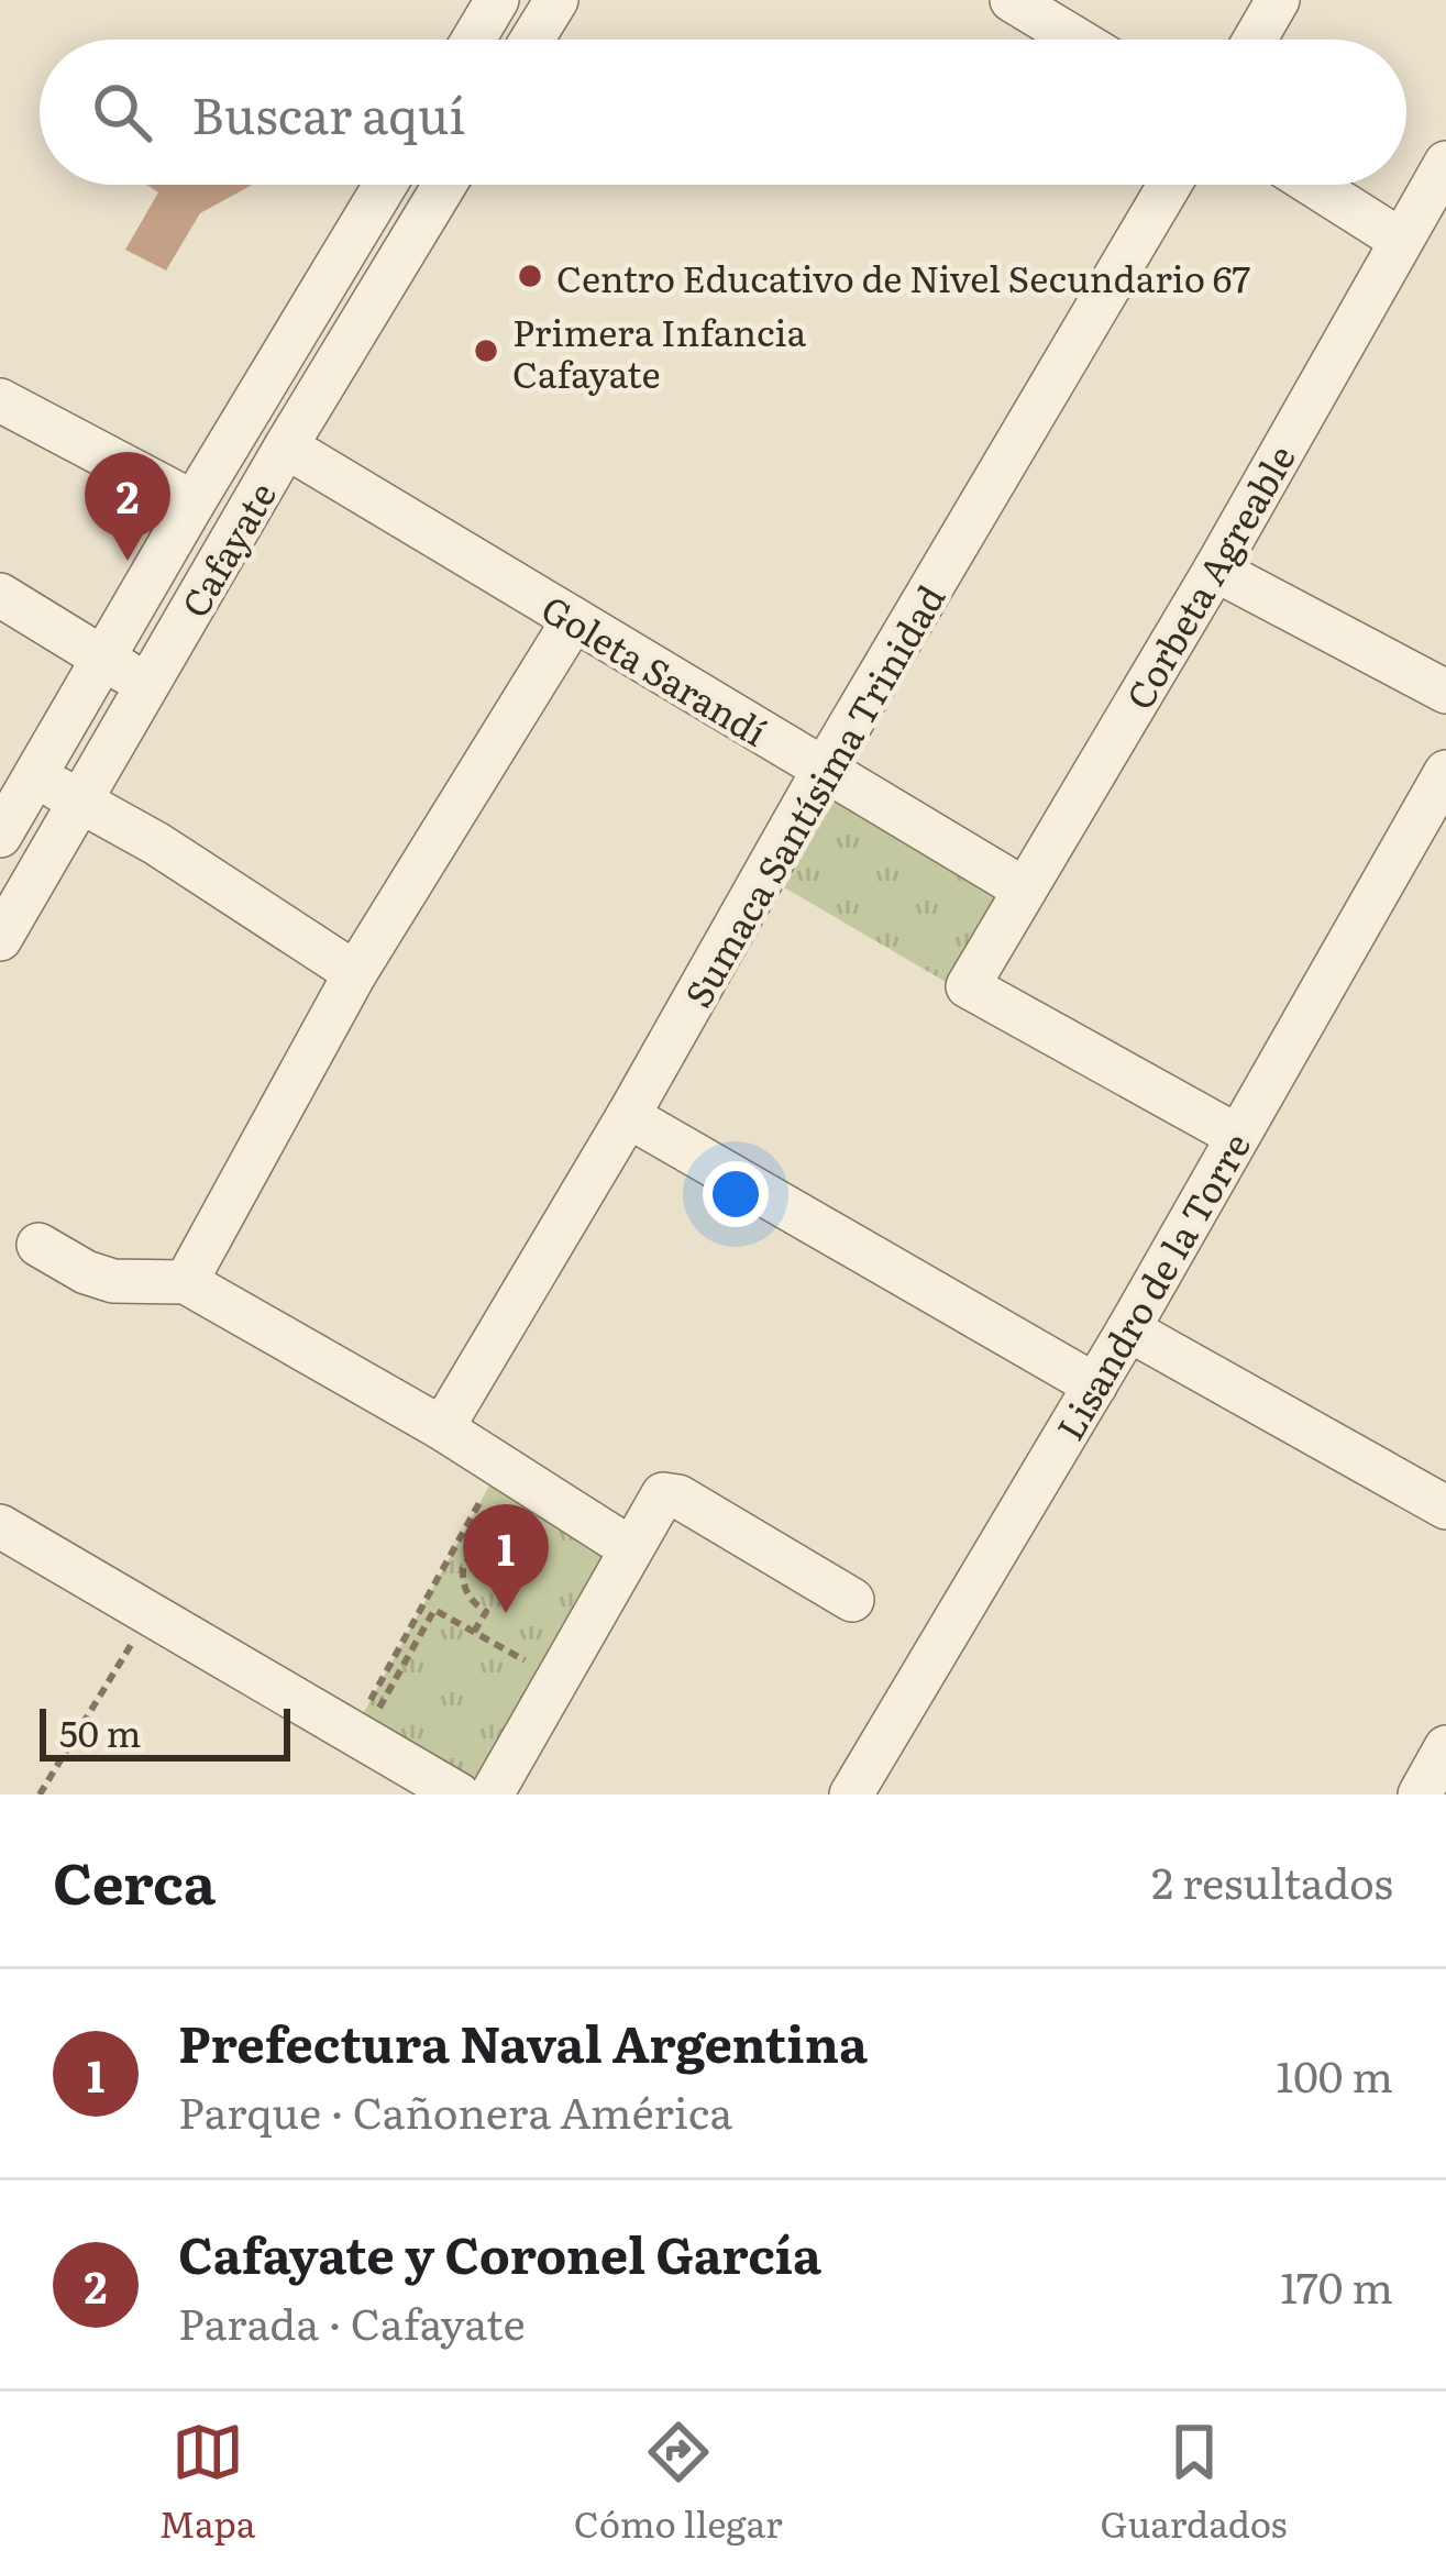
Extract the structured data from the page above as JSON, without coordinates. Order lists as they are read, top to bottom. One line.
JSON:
{"streets":{"street":["Cafayate","Corbeta Agreable","Goleta Sarandí","Sumaca Santísima Trinidad","Lisandro de la Torre"]},"crossings":[["Cafayate","Goleta Sarandí"],["Corbeta Agreable","Goleta Sarandí"],["Corbeta Agreable","Lisandro de la Torre"],["Goleta Sarandí","Sumaca Santísima Trinidad"]],"places":["Centro Educativo de Nivel Secundario 67","Primera Infancia Cafayate"],"scale_bar":"50 m","page":{"search":"Buscar aquí","pins":["2","1"],"scale":"50 m","heading":["Cerca","2 resultados"],"list":[{"mark":"1","name":"Prefectura Naval Argentina","note":"Parque · Cañonera América","value":"100 m"},{"mark":"2","name":"Cafayate y Coronel García","note":"Parada · Cafayate","value":"170 m"}],"nav":["Mapa","Cómo llegar","Guardados"]}}
